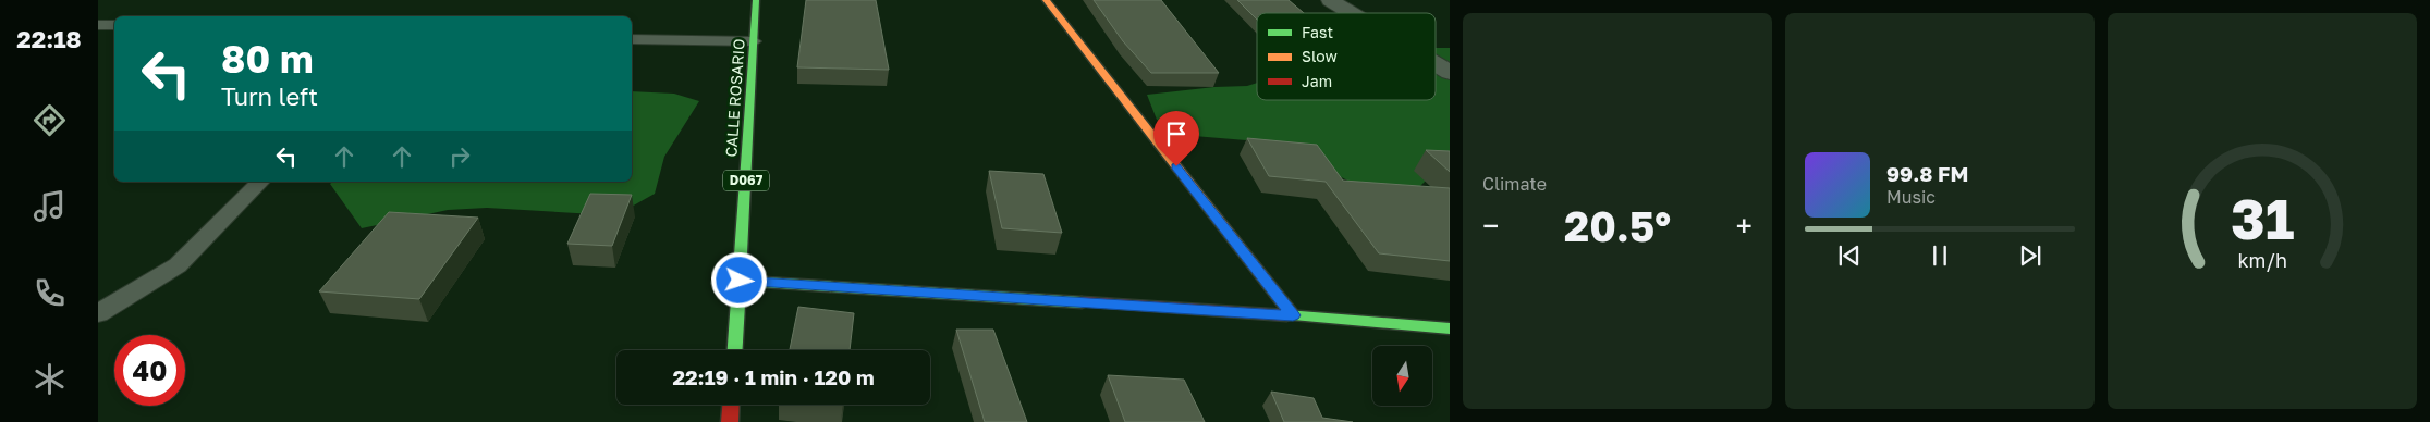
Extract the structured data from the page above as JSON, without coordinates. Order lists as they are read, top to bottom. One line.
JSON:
{"streets":{"street":["CALLE ROSARIO","D067"]},"legend":["Fast","Slow","Jam"],"north":"bottom","page":{"tabs":"22:18","tile":"Climate","turn":["80 m","Turn left"],"song":["99.8 FM","Music"],"heat":["−","20.5°","+"],"limit":"40","trip":"22:19 · 1 min · 120 m","gauge":["31","km/h"]}}
